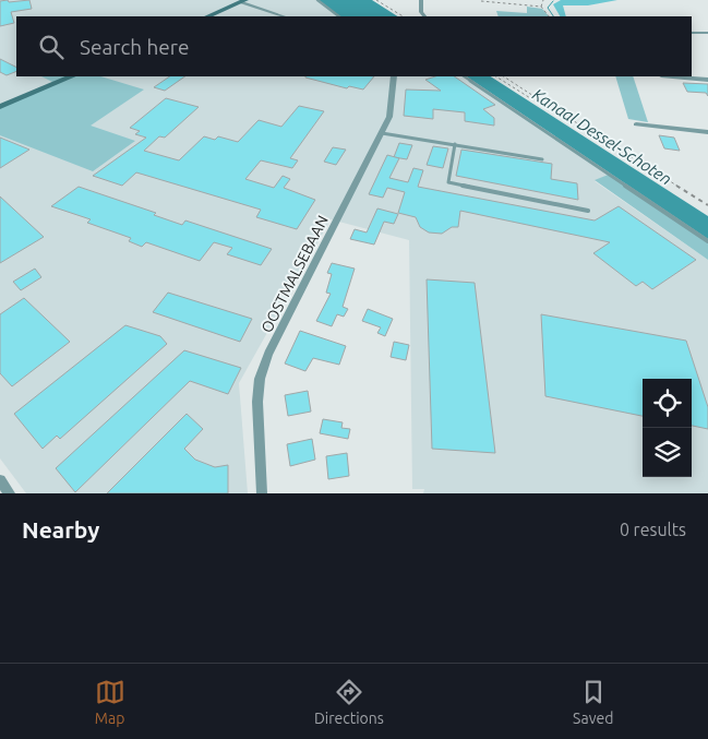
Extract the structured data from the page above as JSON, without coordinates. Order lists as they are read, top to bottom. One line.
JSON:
{"streets":{"street":["OOSTMALSEBAAN"]},"water":["Kanaal Dessel-Schoten"],"page":{"search":"Search here","heading":["Nearby","0 results"],"nav":["Map","Directions","Saved"]}}
